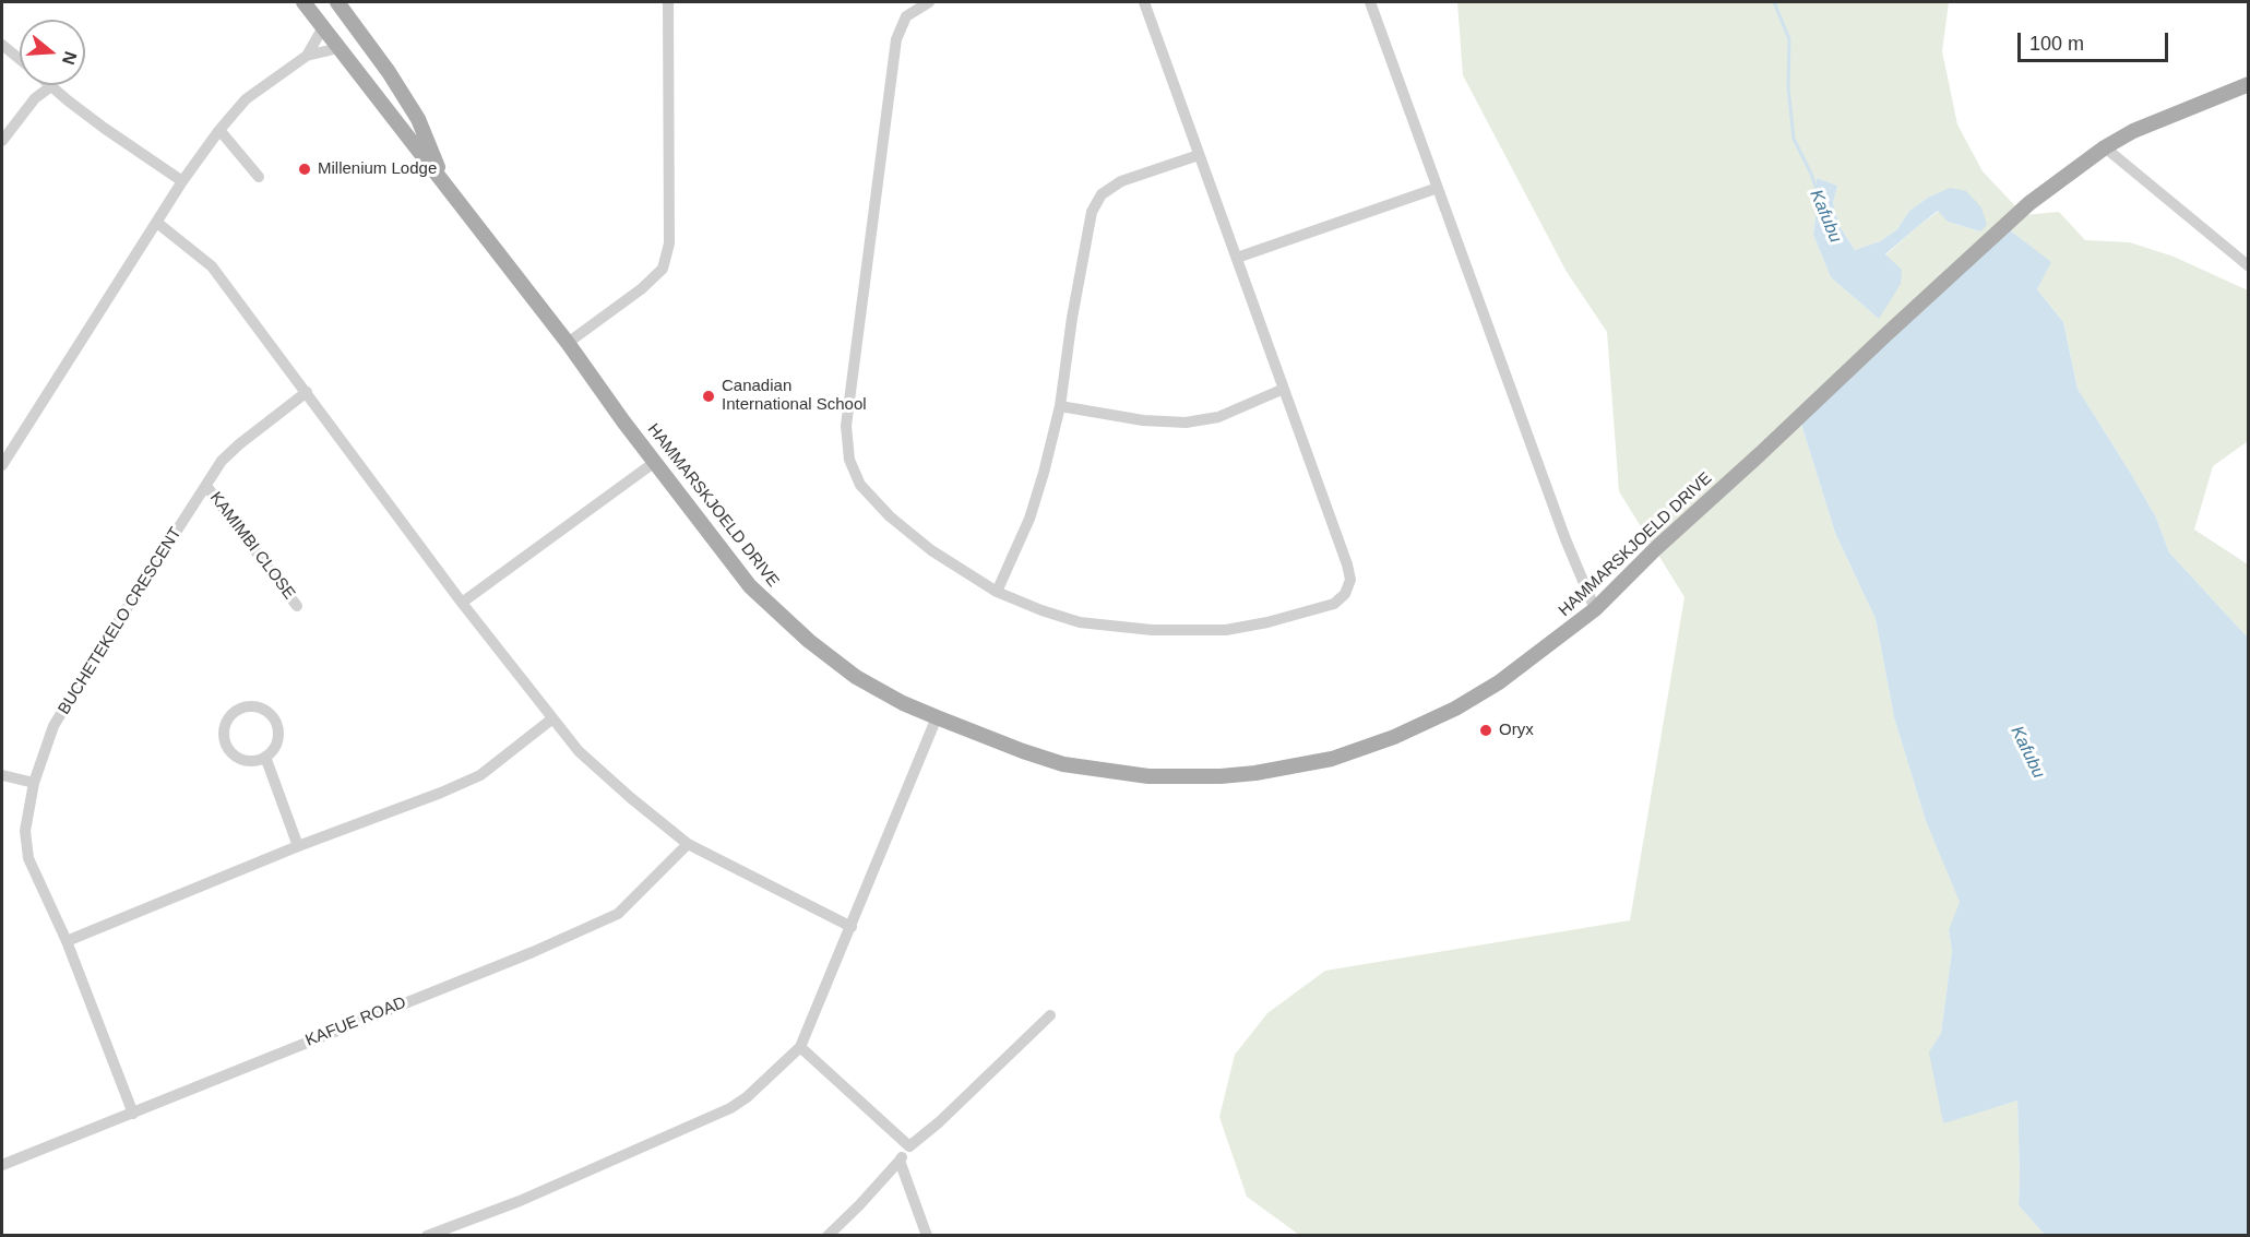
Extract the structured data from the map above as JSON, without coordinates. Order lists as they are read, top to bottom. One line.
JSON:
{"streets":{"main road":["HAMMARSKJOELD DRIVE"],"street":["KAMIMBI CLOSE","BUCHETEKELO CRESCENT","KAFUE ROAD"]},"crossings":[["KAMIMBI CLOSE","BUCHETEKELO CRESCENT"],["BUCHETEKELO CRESCENT","KAFUE ROAD"]],"water":["Kafubu"],"places":["Millenium Lodge","Canadian International School","Oryx"],"scale_bar":"100 m","north":"right"}
